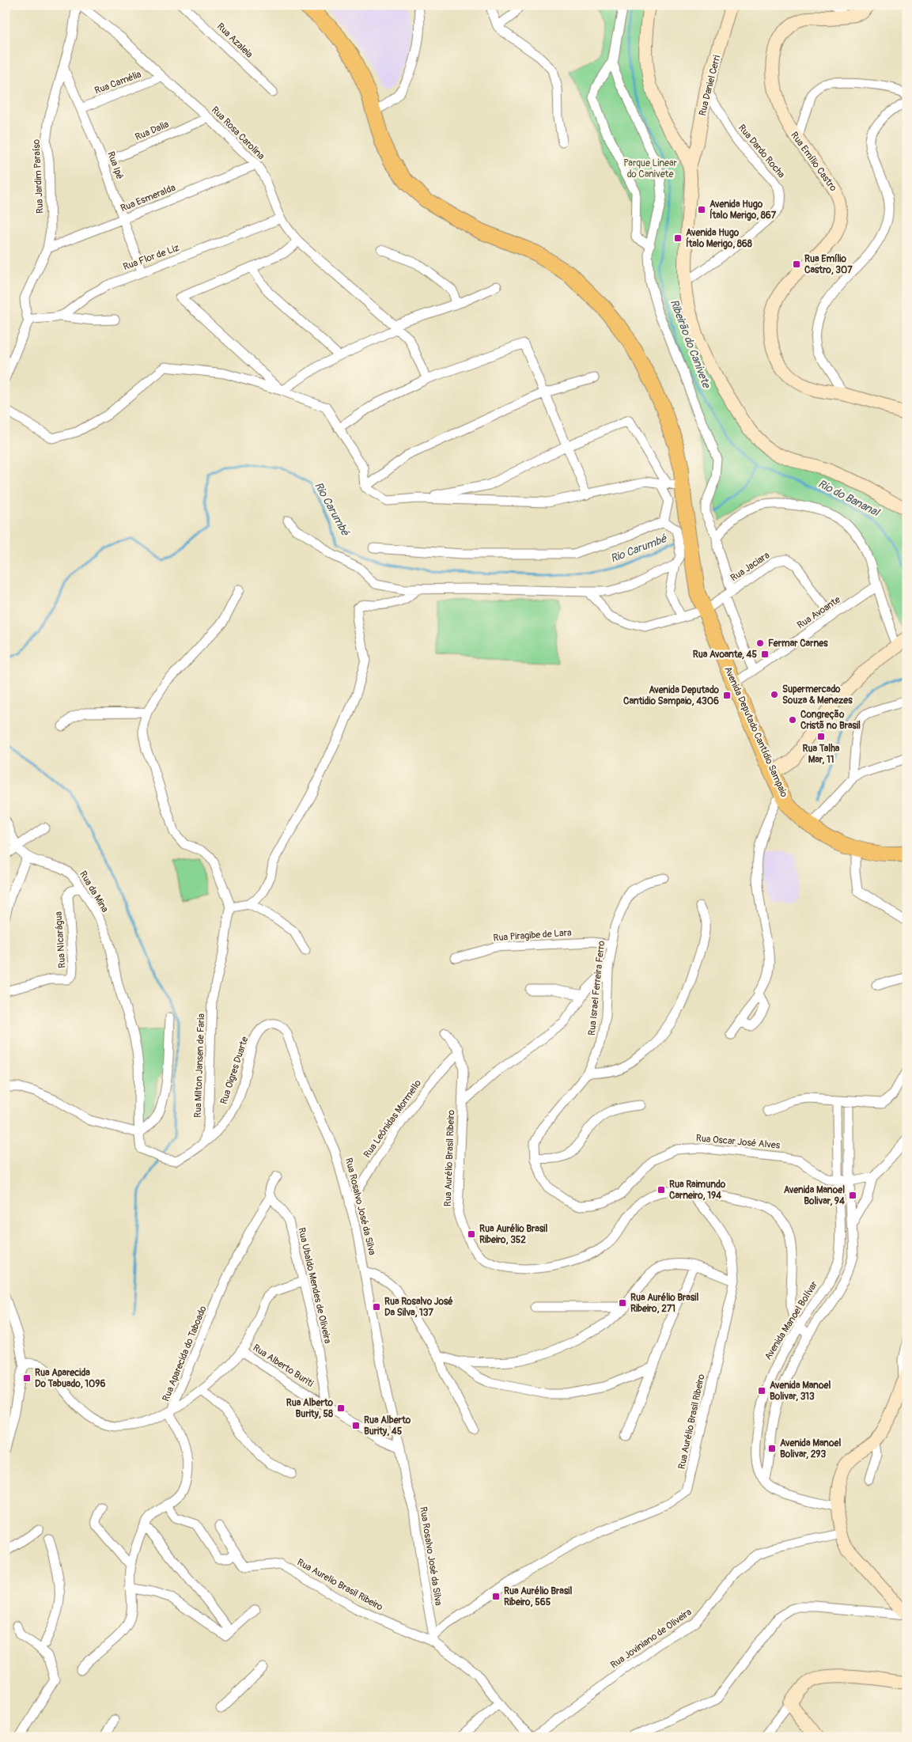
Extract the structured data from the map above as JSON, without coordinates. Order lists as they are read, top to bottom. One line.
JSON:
{"streets":{"main road":["Avenida Deputado Cantídio Sampaio"],"street":["Rua Azaleia","Rua Camélia","Rua Daniel Cerri","Rua Dalia","Rua Rosa Carolina","Rua Dardo Rocha","Rua Emílio Castro","Rua Ipê","Rua Jardim Paraíso","Rua Esmeralda","Rua Flor de Liz","Rua Jaciara","Rua Avoante","Rua da Mina","Rua Piragibe de Lara","Rua NIcarágua","Rua Israel Ferreira Ferro","Rua Milton Jansen de Faria","Rua Oigres Duarte","Rua Leônidas Mormello","Rua Oscar José Alves","Rua Aurélio Brasil Ribeiro","Rua Rosalvo José da Silva","Rua Ubaldo Mendes de Oliveira","Avenida Manoel Bolívar","Rua Aparecida do Taboado","Rua Alberto Buriti","Rua Aurelio Brasil Ribeiro","Rua Joviniano de Oliveira"]},"crossings":[["Rua Camélia","Rua Rosa Carolina"],["Rua Camélia","Rua Ipê"],["Rua Daniel Cerri","Rua Dardo Rocha"],["Rua Dalia","Rua Rosa Carolina"],["Rua Dalia","Rua Ipê"],["Rua Rosa Carolina","Rua Jardim Paraíso"],["Rua Rosa Carolina","Rua Esmeralda"],["Rua Rosa Carolina","Rua Flor de Liz"],["Rua Ipê","Rua Jardim Paraíso"],["Rua Ipê","Rua Esmeralda"],["Rua Ipê","Rua Flor de Liz"],["Rua Jardim Paraíso","Rua Esmeralda"],["Rua Jardim Paraíso","Rua Flor de Liz"],["Rua Jaciara","Rua Avoante"],["Rua Jaciara","Avenida Deputado Cantídio Sampaio"],["Rua Avoante","Avenida Deputado Cantídio Sampaio"],["Rua da Mina","Rua NIcarágua"],["Rua da Mina","Rua Oigres Duarte"],["Rua Piragibe de Lara","Rua Israel Ferreira Ferro"],["Rua Israel Ferreira Ferro","Rua Oscar José Alves"],["Rua Milton Jansen de Faria","Rua Oigres Duarte"],["Rua Oigres Duarte","Rua Rosalvo José da Silva"],["Rua Leônidas Mormello","Rua Aurélio Brasil Ribeiro"],["Rua Leônidas Mormello","Rua Rosalvo José da Silva"],["Rua Oscar José Alves","Avenida Manoel Bolívar"],["Rua Aurélio Brasil Ribeiro","Rua Rosalvo José da Silva"],["Rua Aurélio Brasil Ribeiro","Avenida Manoel Bolívar"],["Rua Aurélio Brasil Ribeiro","Rua Aurelio Brasil Ribeiro"],["Rua Rosalvo José da Silva","Rua Alberto Buriti"],["Rua Rosalvo José da Silva","Rua Aurelio Brasil Ribeiro"],["Rua Ubaldo Mendes de Oliveira","Rua Aparecida do Taboado"],["Rua Ubaldo Mendes de Oliveira","Rua Alberto Buriti"],["Rua Aparecida do Taboado","Rua Alberto Buriti"],["Rua Aurelio Brasil Ribeiro","Rua Joviniano de Oliveira"]],"water":["Ribeirão do Canivete","Rio do Bananal","Rio Carumbé"],"parks":["Parque Linear do Canivete"],"places":{"transit":["Avenida Hugo Ítalo Merigo, 867","Avenida Hugo Ítalo Merigo, 868","Rua Emílio Castro, 307","Rua Avoante, 45","Avenida Deputado Cantidio Sampaio, 4306","Rua Talha Mar, 11","Rua Raimundo Carneiro, 194","Avenida Manoel Bolivar, 94","Rua Aurélio Brasil Ribeiro, 352","Rua Aurélio Brasil Ribeiro, 271","Rua Rosalvo José Da Silva, 137","Rua Aparecida Do Tabuado, 1096","Avenida Manoel Bolivar, 313","Rua Alberto Burity, 58","Rua Alberto Burity, 45","Avenida Manoel Bolivar, 293","Rua Aurélio Brasil Ribeiro, 565"],"other":["Fermar Carnes","Supermercado Souza & Menezes","Congreção Cristã no Brasil"]}}
